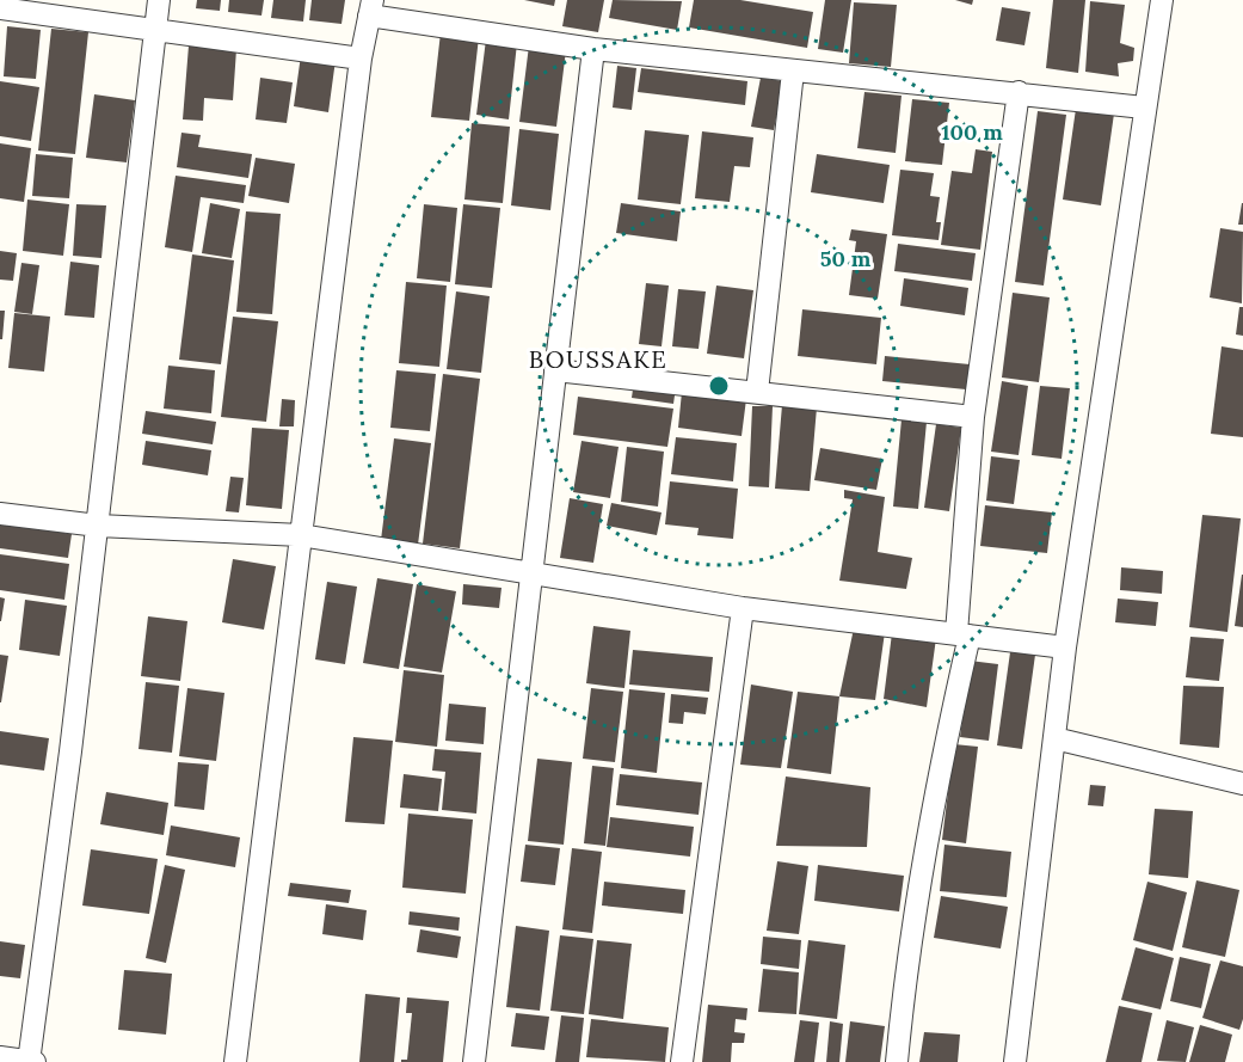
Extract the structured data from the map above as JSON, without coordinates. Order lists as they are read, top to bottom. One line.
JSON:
{"districts":["BOUSSAKE"],"rings":["100 m","50 m"]}
